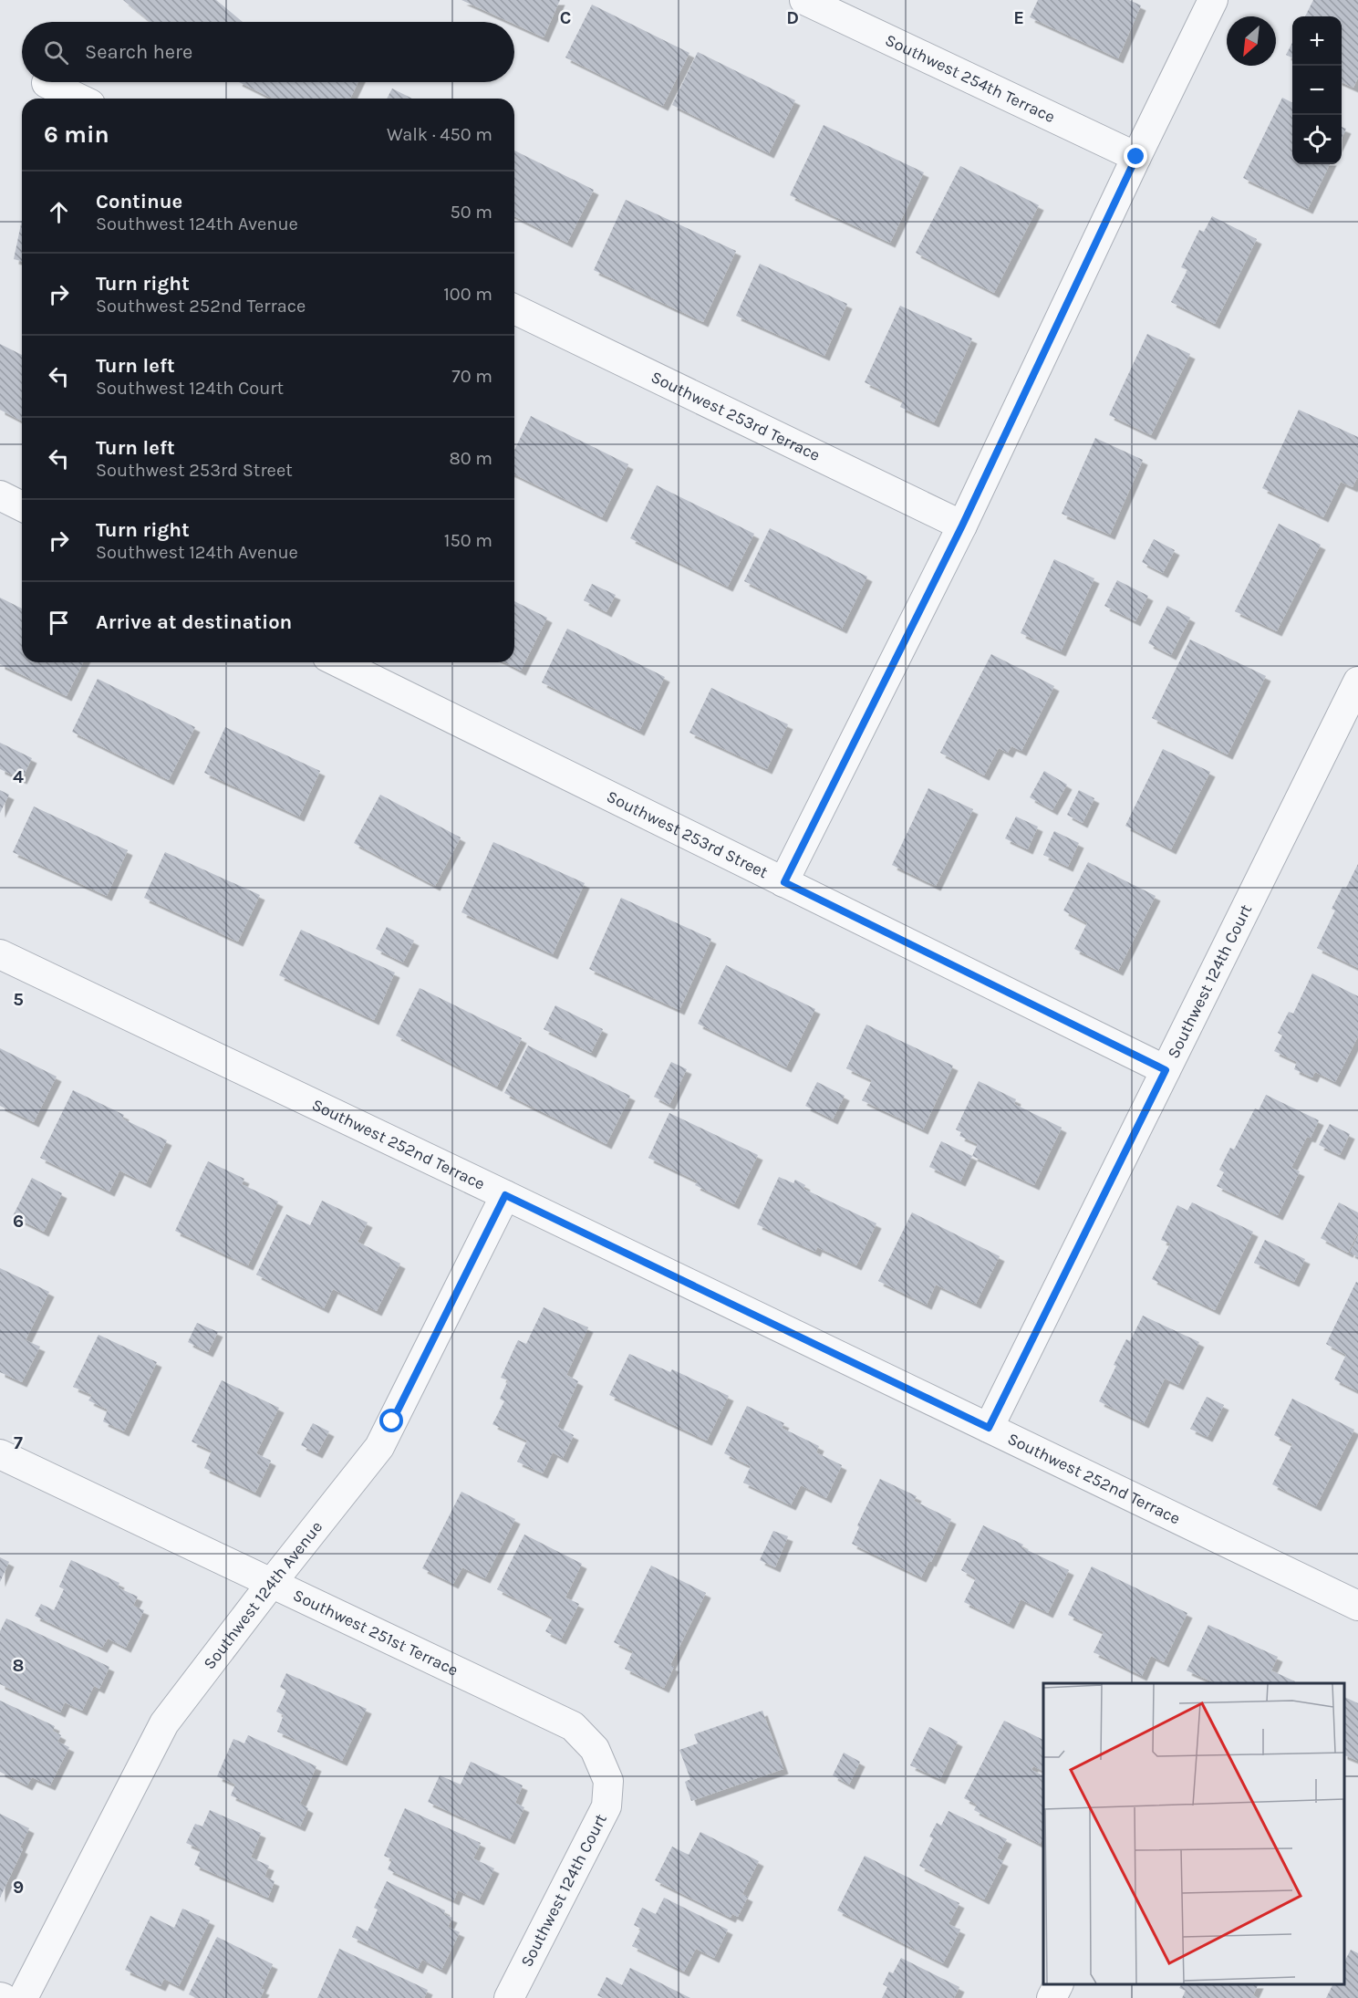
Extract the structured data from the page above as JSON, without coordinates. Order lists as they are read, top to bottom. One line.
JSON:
{"streets":{"street":["Southwest 254th Terrace","Southwest 253rd Terrace","Southwest 253rd Street","Southwest 124th Court","Southwest 252nd Terrace","Southwest 124th Avenue","Southwest 251st Terrace"]},"crossings":[["Southwest 253rd Street","Southwest 124th Court"],["Southwest 124th Court","Southwest 252nd Terrace"],["Southwest 124th Court","Southwest 251st Terrace"],["Southwest 252nd Terrace","Southwest 124th Avenue"],["Southwest 124th Avenue","Southwest 251st Terrace"]],"north":"bottom left","page":{"map_buttons":["+","−"],"search":"Search here","heading":["6 min","Walk · 450 m"],"list":[["Continue","Southwest 124th Avenue","50 m"],["Turn right","Southwest 252nd Terrace","100 m"],["Turn left","Southwest 124th Court","70 m"],["Turn left","Southwest 253rd Street","80 m"],["Turn right","Southwest 124th Avenue","150 m"],"Arrive at destination"]},"grid":{"columns":["C","D","E"],"rows":["4","5","6","7","8","9"]}}
